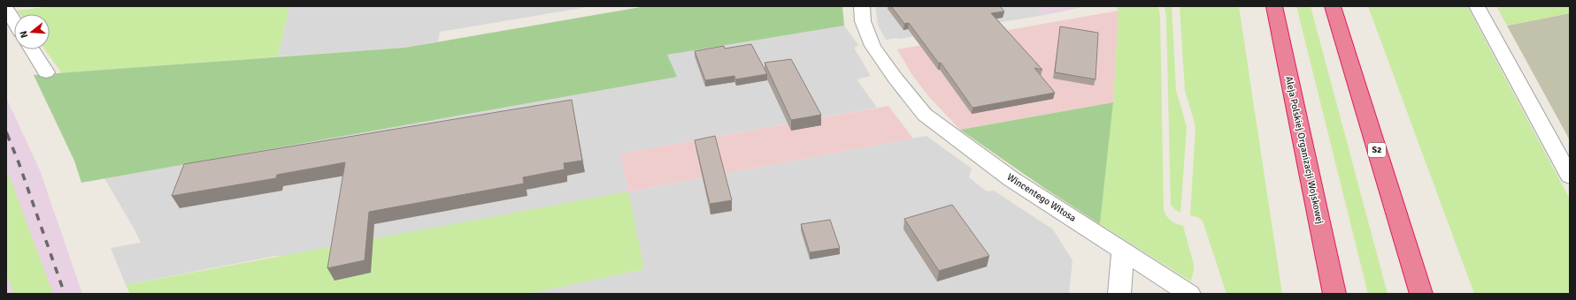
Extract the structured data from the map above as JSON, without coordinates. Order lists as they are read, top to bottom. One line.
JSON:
{"streets":{"highway":["Aleja Polskiej Organizacji Wojskowej","S2"],"street":["Wincentego Witosa"]},"north":"left"}
